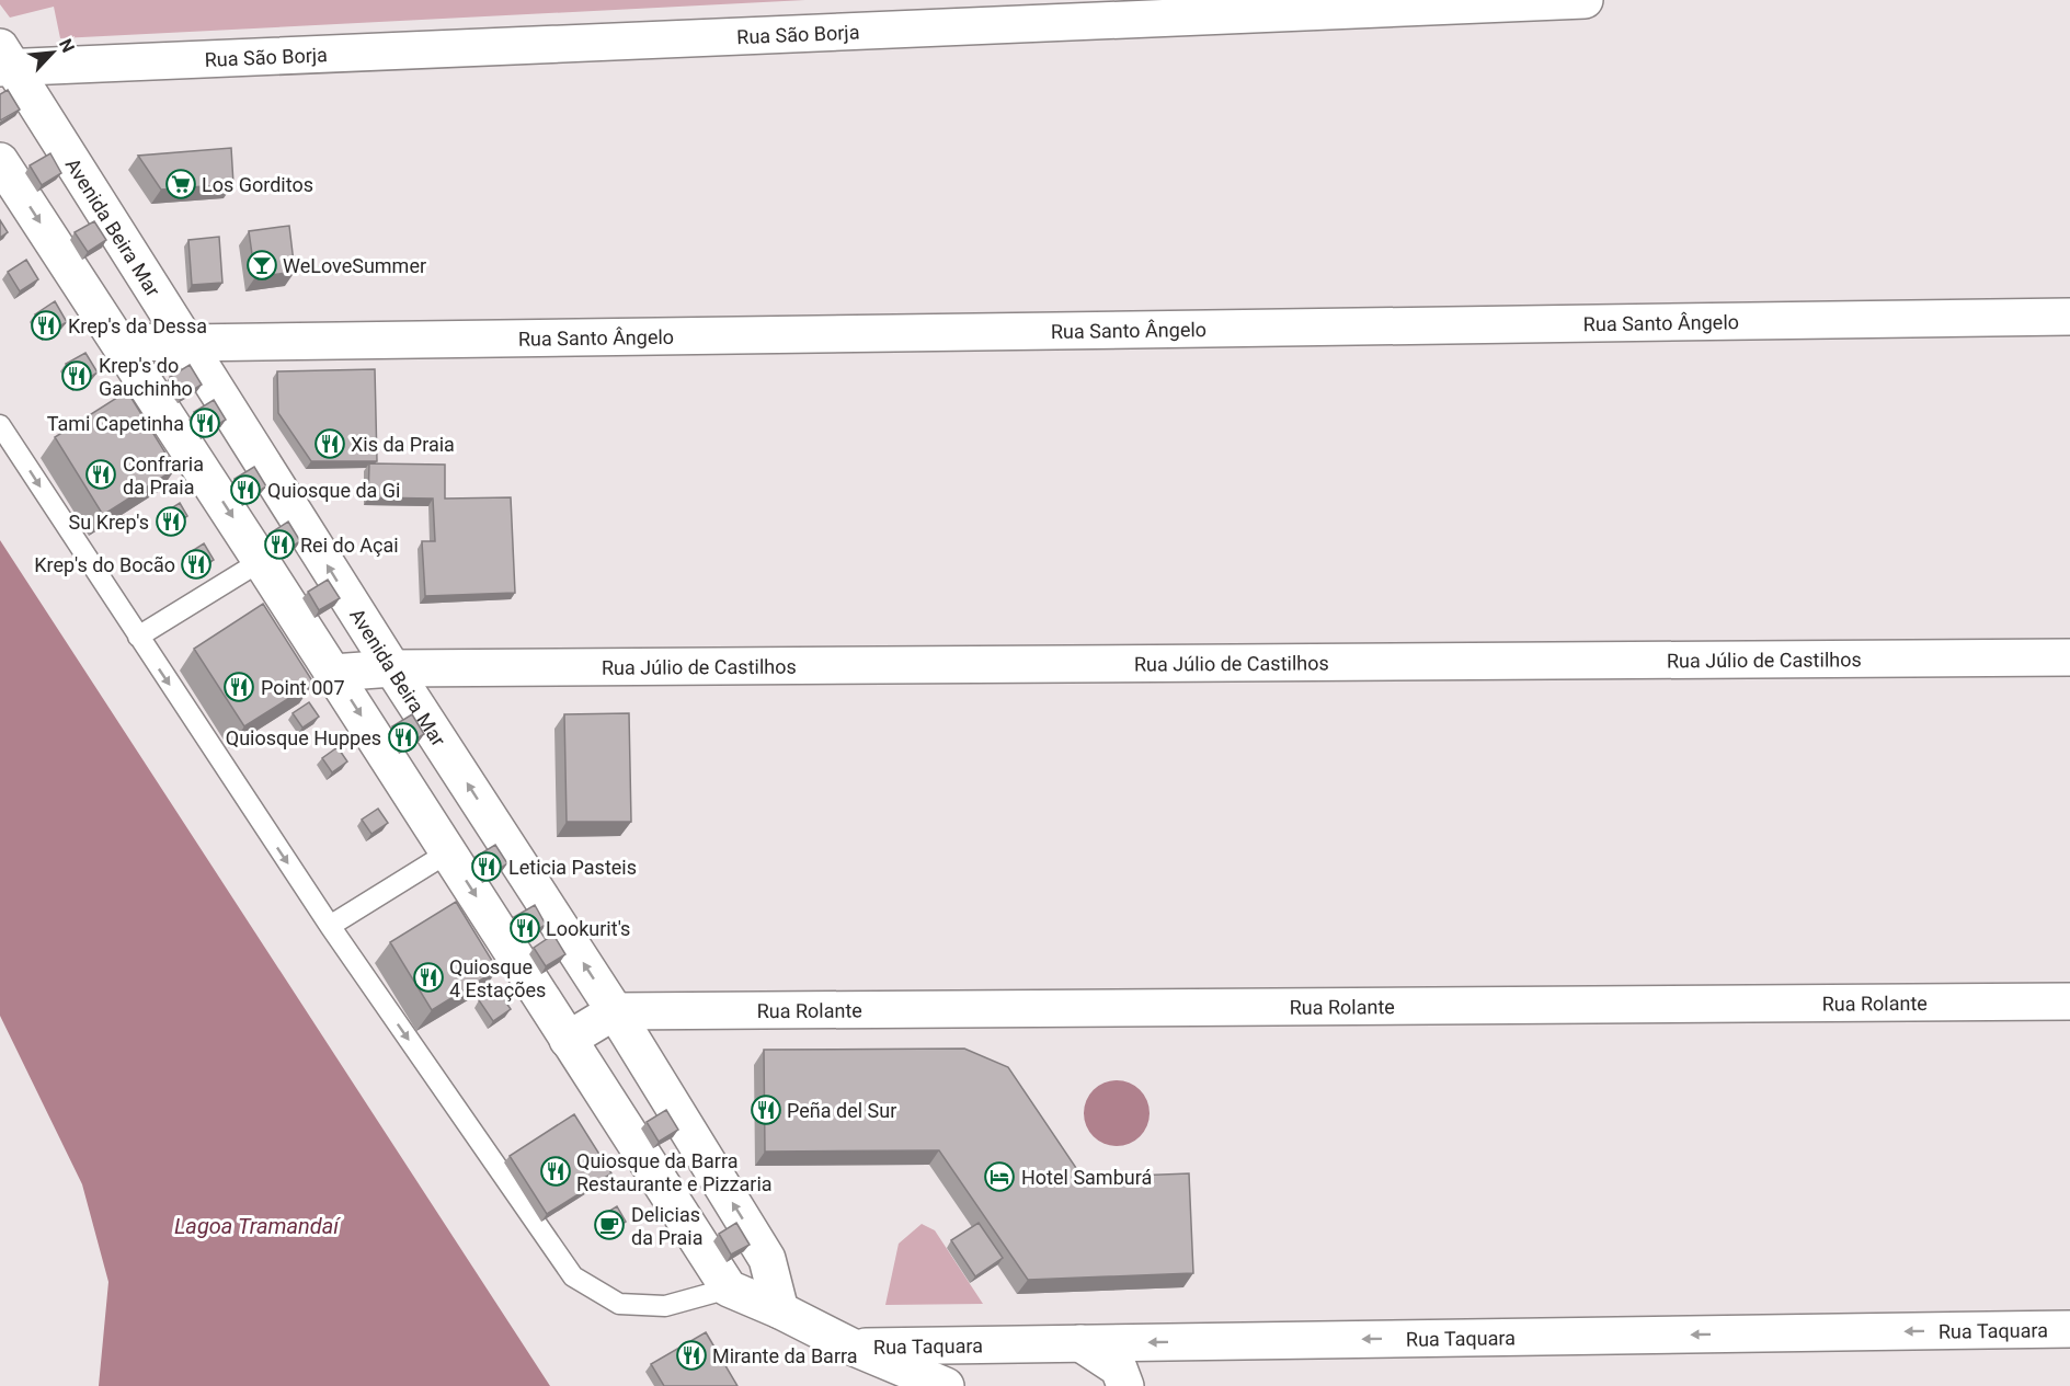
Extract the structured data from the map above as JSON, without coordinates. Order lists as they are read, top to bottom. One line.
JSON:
{"streets":{"street":["Rua São Borja","Avenida Beira Mar","Rua Santo Ângelo","Rua Júlio de Castilhos","Rua Rolante","Rua Taquara"]},"crossings":[["Rua São Borja","Avenida Beira Mar"],["Avenida Beira Mar","Rua Santo Ângelo"],["Avenida Beira Mar","Rua Júlio de Castilhos"],["Avenida Beira Mar","Rua Rolante"]],"one_way":["Rua Taquara"],"water":["Lagoa Tramandaí"],"places":{"supermarket":["Los Gorditos"],"bar":["WeLoveSummer"],"restaurant":["Krep's da Dessa","Krep's do Gauchinho","Tami Capetinha","Xis da Praia","Confraria da Praia","Quiosque da Gi","Su Krep's","Rei do Açai","Krep's do Bocão","Point 007","Quiosque Huppes","Leticia Pasteis","Lookurit's","Quiosque 4 Estações","Peña del Sur","Quiosque da Barra Restaurante e Pizzaria","Mirante da Barra"],"hotel":["Hotel Samburá"],"cafe":["Delicias da Praia"]},"north":"top right"}
